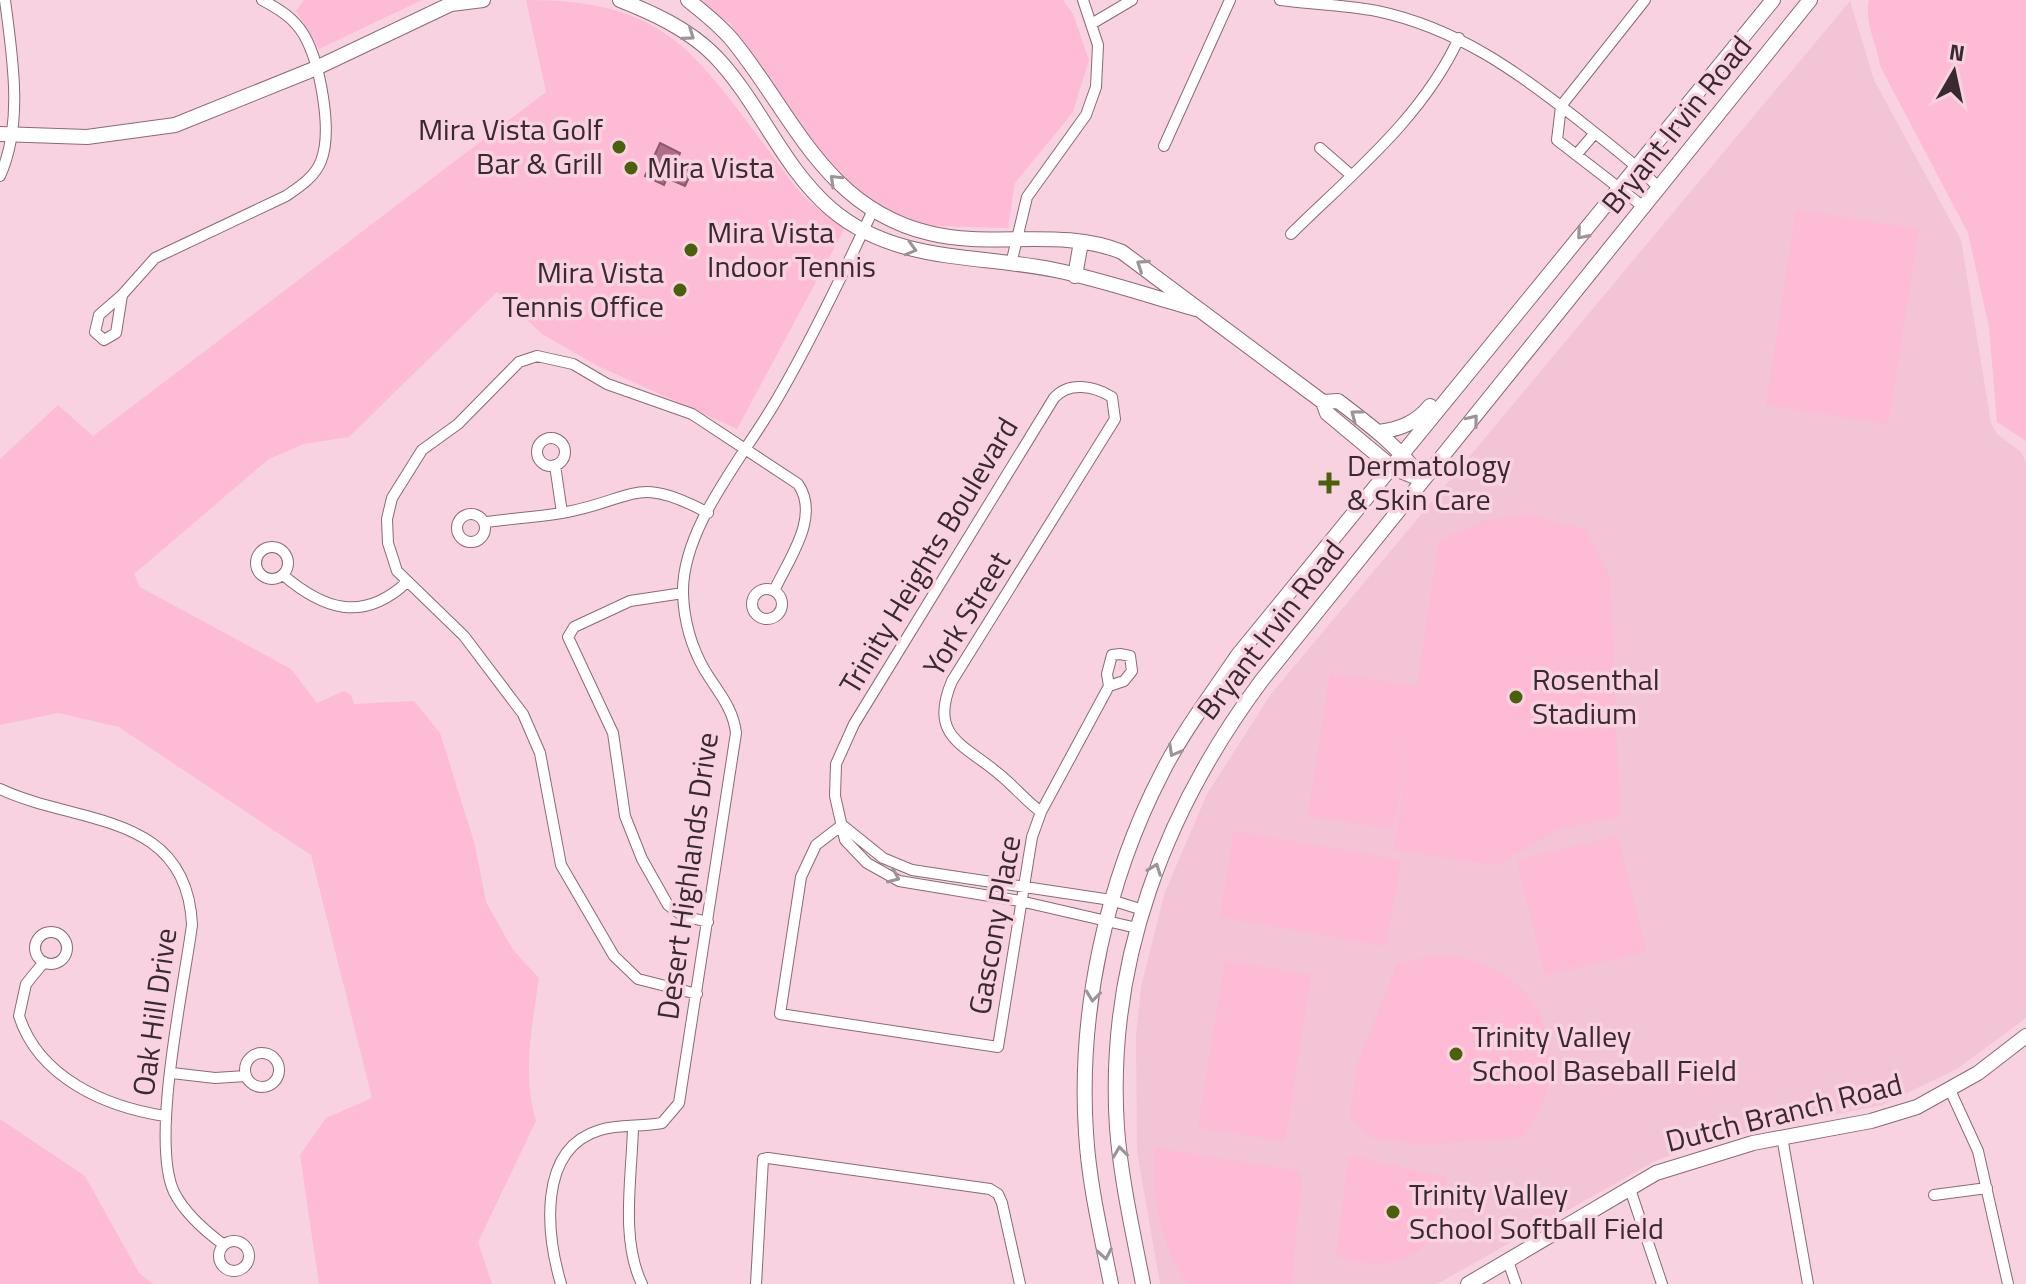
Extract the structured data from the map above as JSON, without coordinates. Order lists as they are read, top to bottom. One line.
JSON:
{"streets":{"main road":["Bryant Irvin Road","Dutch Branch Road"],"street":["Trinity Heights Boulevard","York Street","Desert Highlands Drive","Gascony Place","Oak Hill Drive"]},"crossings":[["Bryant Irvin Road","Trinity Heights Boulevard"],["Trinity Heights Boulevard","York Street"],["Trinity Heights Boulevard","Gascony Place"],["York Street","Gascony Place"]],"places":{"other":["Mira Vista Golf Bar & Grill","Mira Vista","Mira Vista Indoor Tennis","Mira Vista Tennis Office","Rosenthal Stadium","Trinity Valley School Baseball Field","Trinity Valley School Softball Field"],"health":["Dermatology & Skin Care"]},"north":"top"}
